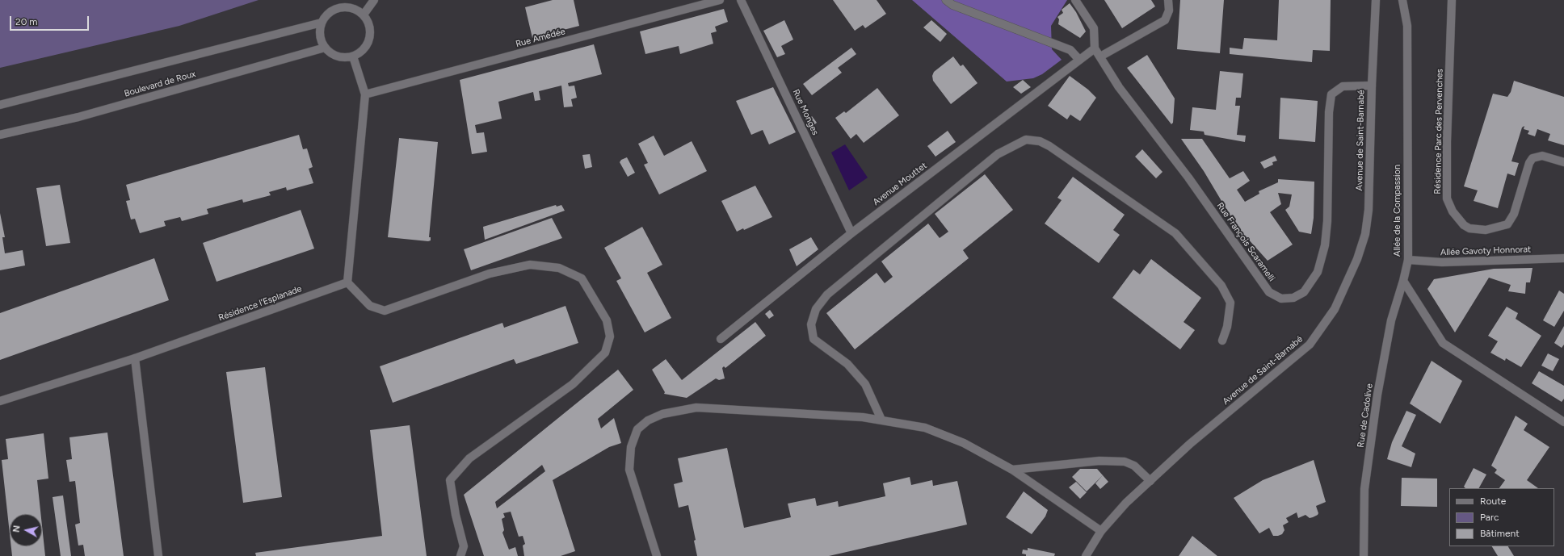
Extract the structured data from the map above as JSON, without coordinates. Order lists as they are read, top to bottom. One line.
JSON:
{"streets":{"street":["Rue Amédée","Boulevard de Roux","Rue Monges","Résidence Parc des Pervenches","Avenue de Saint-Barnabé","Avenue Mouttet","Allée de la Compassion","Rue François Scaramelli","Allée Gavoty Honnorat","Résidence l'Esplanade","Rue de Cadolive"]},"crossings":[["Rue Monges","Avenue Mouttet"],["Avenue de Saint-Barnabé","Rue François Scaramelli"],["Avenue Mouttet","Rue François Scaramelli"],["Allée de la Compassion","Allée Gavoty Honnorat"],["Allée de la Compassion","Rue de Cadolive"]],"legend":["Route","Parc","Bâtiment"],"scale_bar":"20 m","north":"left"}
